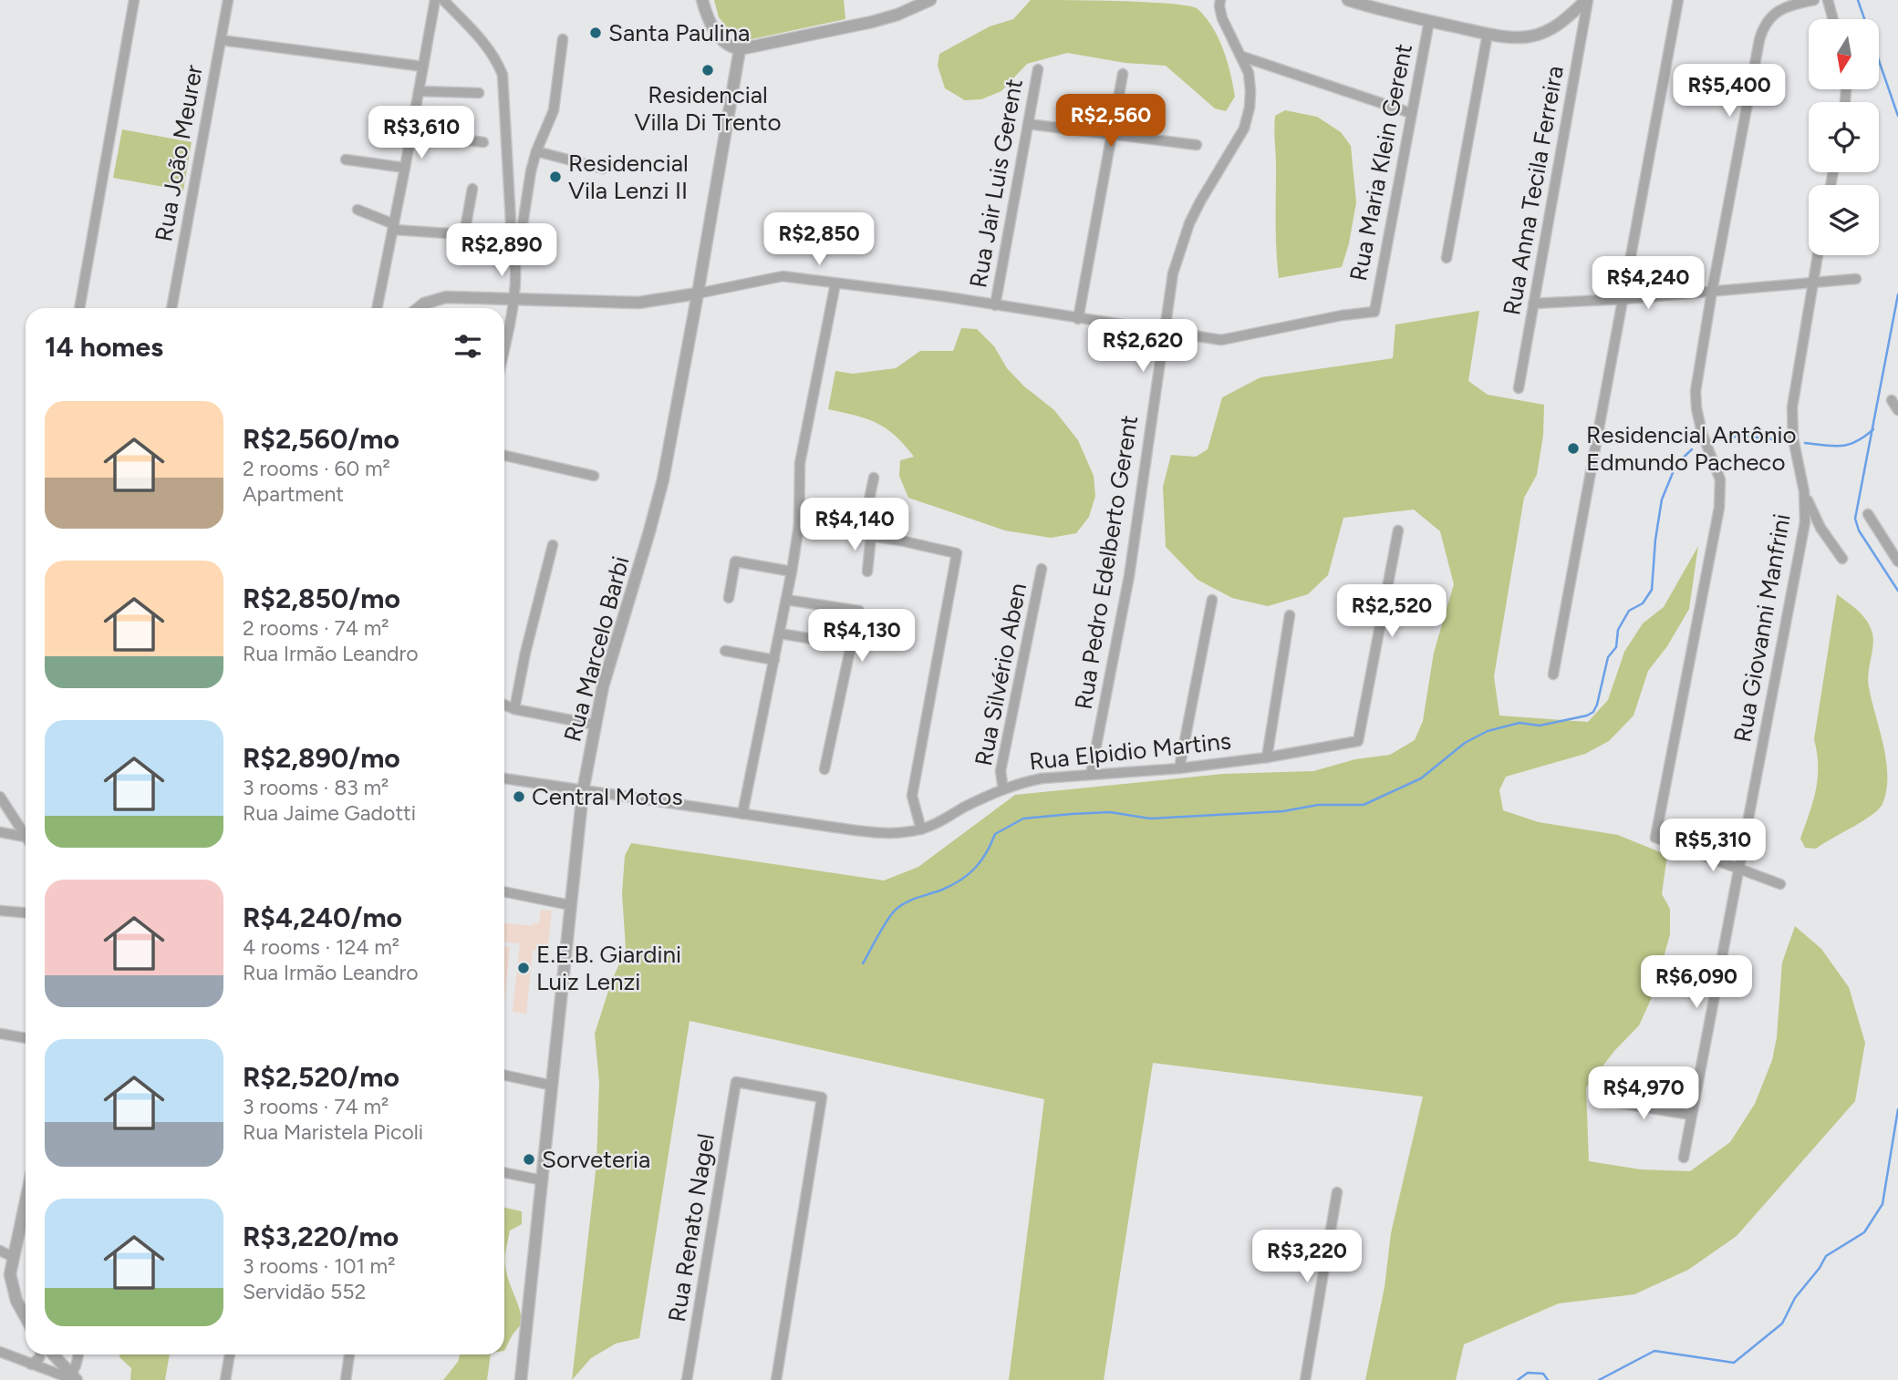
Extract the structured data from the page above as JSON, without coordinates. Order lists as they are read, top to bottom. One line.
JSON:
{"streets":{"street":["Rua João Meurer","Rua Maria Klein Gerent","Rua Jair Luis Gerent","Rua Anna Tecila Ferreira","Rua Pedro Edelberto Gerent","Rua Giovanni Manfrini","Rua Marcelo Barbi","Rua Silvério Aben","Rua Elpidio Martins","Rua Renato Nagel"]},"crossings":[["Rua Maria Klein Gerent","Rua Pedro Edelberto Gerent"],["Rua Pedro Edelberto Gerent","Rua Elpidio Martins"],["Rua Marcelo Barbi","Rua Elpidio Martins"],["Rua Silvério Aben","Rua Elpidio Martins"]],"places":["Santa Paulina","Residencial Villa Di Trento","Residencial Vila Lenzi II","Residencial Antônio Edmundo Pacheco","Central Motos","E.E.B. Giardini Luiz Lenzi","Sorveteria"],"north":"bottom","page":{"price":["R$5,400","R$2,560","R$3,610","R$2,850","R$2,890","R$4,240","R$2,620","R$4,140","R$2,520","R$4,130","R$5,310","R$6,090","R$4,970","R$3,220"],"heading":"14 homes","list":[{"name":"R$2,560/mo","note":"2 rooms · 60 m² · Apartment"},{"name":"R$2,850/mo","note":"2 rooms · 74 m² · Rua Irmão Leandro"},{"name":"R$2,890/mo","note":"3 rooms · 83 m² · Rua Jaime Gadotti"},{"name":"R$4,240/mo","note":"4 rooms · 124 m² · Rua Irmão Leandro"},{"name":"R$2,520/mo","note":"3 rooms · 74 m² · Rua Maristela Picoli"},{"name":"R$3,220/mo","note":"3 rooms · 101 m² · Servidão 552"}]}}
